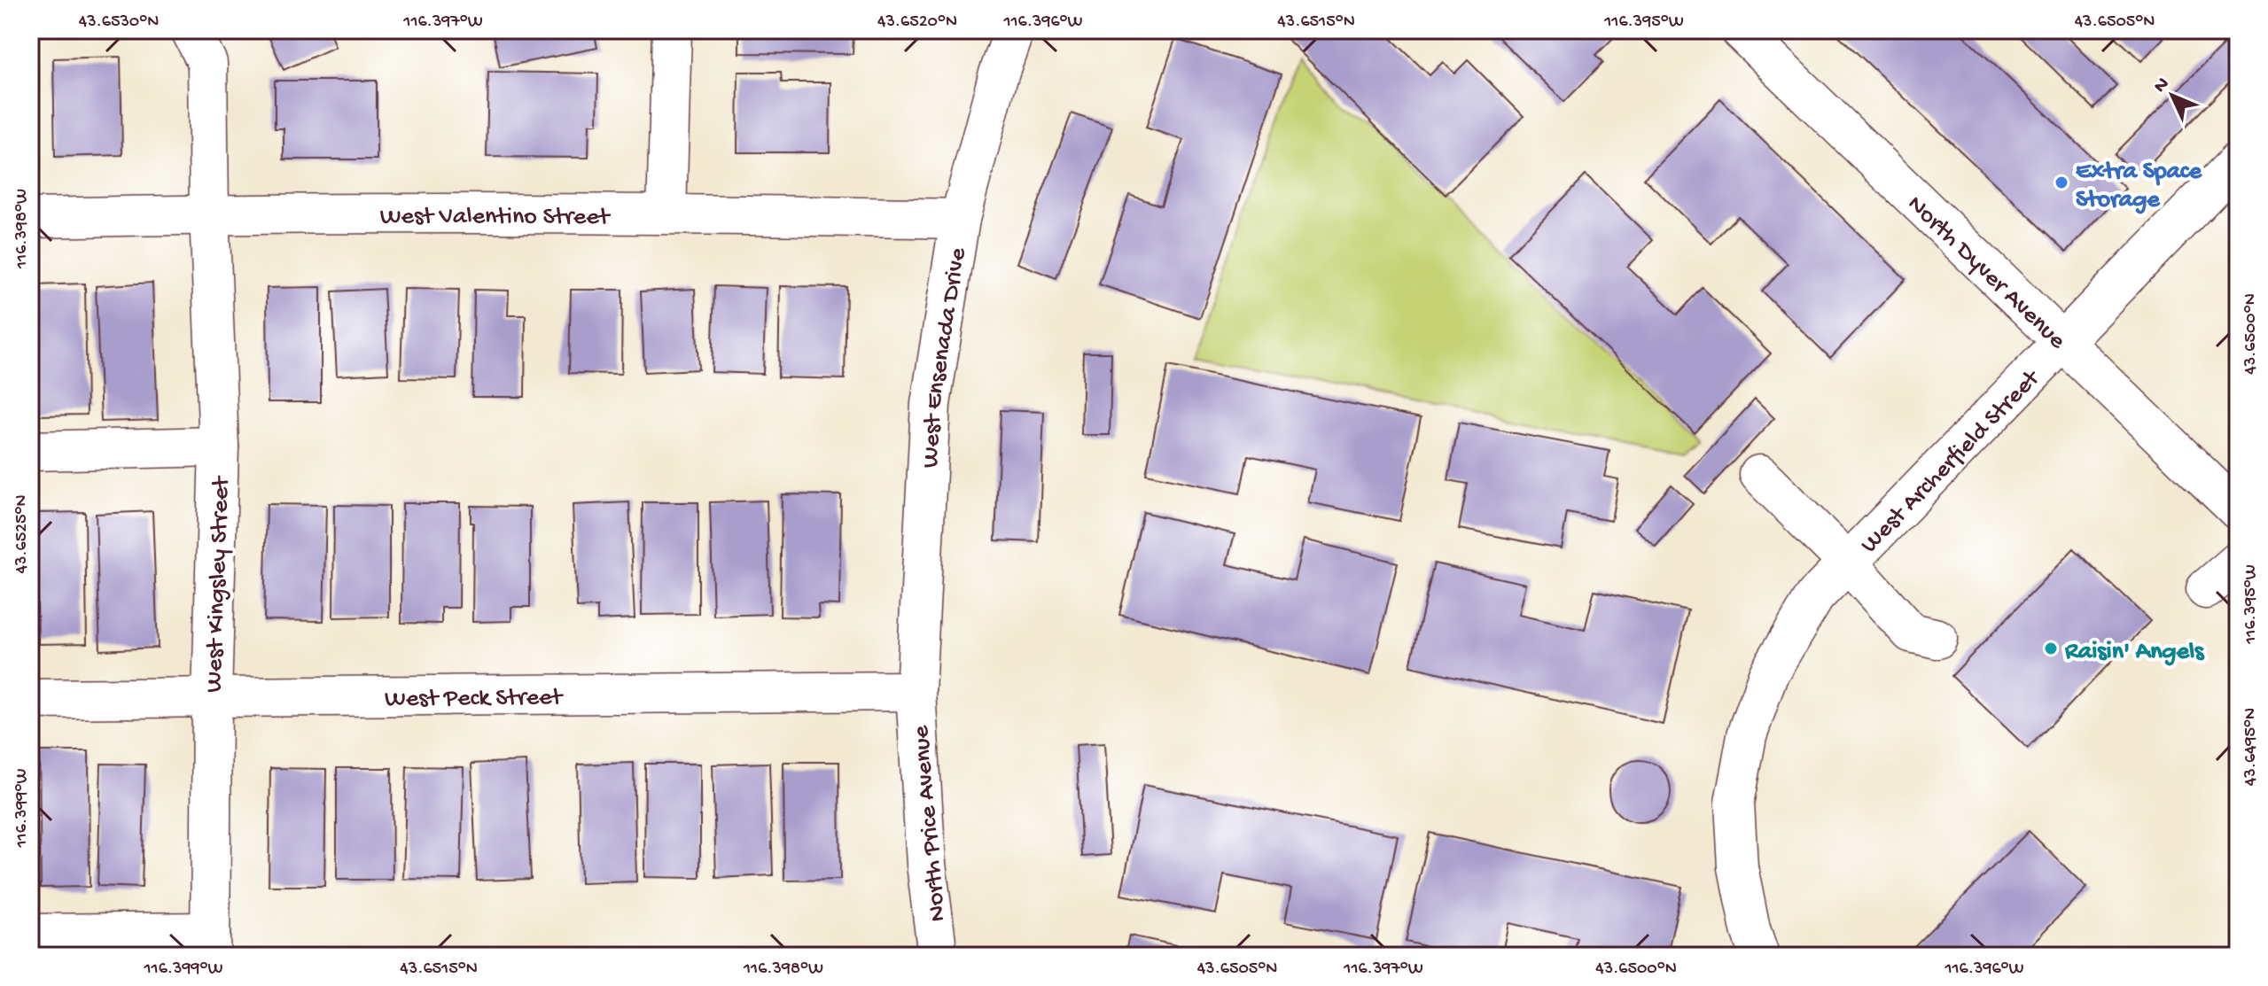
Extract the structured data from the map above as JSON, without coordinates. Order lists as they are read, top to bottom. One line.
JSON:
{"streets":{"street":["West Valentino Street","North Dyver Avenue","West Ensenada Drive","West Archerfield Street","West Kingsley Street","West Peck Street","North Price Avenue"]},"crossings":[["West Valentino Street","West Ensenada Drive"],["West Valentino Street","West Kingsley Street"],["North Dyver Avenue","West Archerfield Street"],["West Ensenada Drive","West Peck Street"],["West Ensenada Drive","North Price Avenue"],["West Kingsley Street","West Peck Street"],["West Peck Street","North Price Avenue"]],"places":["Extra Space Storage","Raisin' Angels"],"north":"top left","coordinates":["43.6530°N","116.397°W","43.6520°N","116.396°W","43.6515°N","116.395°W","43.6505°N","116.398°W","43.6500°N","43.6525°N","43.6495°N","116.399°W"]}
